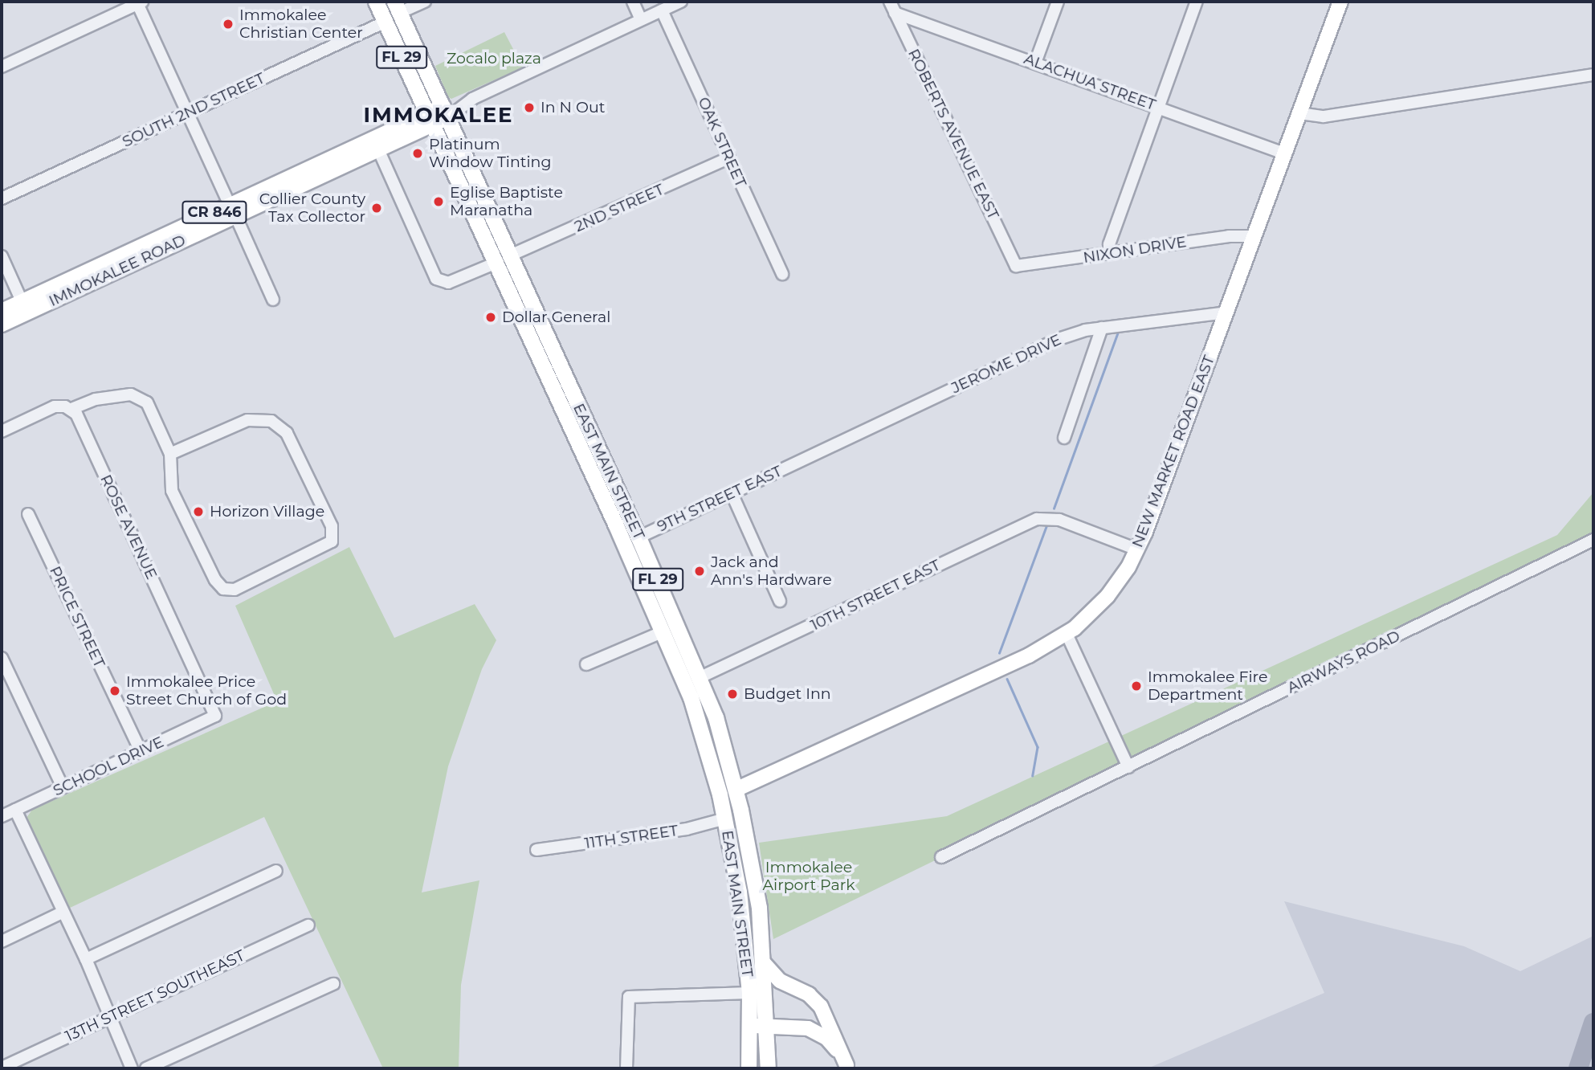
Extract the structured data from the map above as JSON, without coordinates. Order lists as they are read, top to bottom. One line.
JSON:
{"streets":{"highway":["FL 29","EAST MAIN STREET"],"main road":["CR 846","IMMOKALEE ROAD","NEW MARKET ROAD EAST"],"street":["ALACHUA STREET","SOUTH 2ND STREET","ROBERTS AVENUE EAST","OAK STREET","2ND STREET","NIXON DRIVE","JEROME DRIVE","9TH STREET EAST","ROSE AVENUE","10TH STREET EAST","PRICE STREET","AIRWAYS ROAD","SCHOOL DRIVE","11TH STREET","13TH STREET SOUTHEAST"]},"crossings":[["FL 29","SOUTH 2ND STREET"],["FL 29","IMMOKALEE ROAD"],["FL 29","EAST MAIN STREET"],["ALACHUA STREET","ROBERTS AVENUE EAST"],["ALACHUA STREET","NEW MARKET ROAD EAST"],["ROBERTS AVENUE EAST","NIXON DRIVE"],["OAK STREET","2ND STREET"],["2ND STREET","IMMOKALEE ROAD"],["2ND STREET","EAST MAIN STREET"],["NIXON DRIVE","NEW MARKET ROAD EAST"],["IMMOKALEE ROAD","EAST MAIN STREET"],["JEROME DRIVE","NEW MARKET ROAD EAST"],["JEROME DRIVE","9TH STREET EAST"],["NEW MARKET ROAD EAST","EAST MAIN STREET"],["NEW MARKET ROAD EAST","10TH STREET EAST"],["EAST MAIN STREET","9TH STREET EAST"],["EAST MAIN STREET","10TH STREET EAST"],["EAST MAIN STREET","11TH STREET"],["ROSE AVENUE","SCHOOL DRIVE"],["PRICE STREET","SCHOOL DRIVE"]],"districts":["IMMOKALEE"],"parks":["Zocalo plaza","Immokalee Airport Park"],"places":["Immokalee Christian Center","In N Out","Platinum Window Tinting","Eglise Baptiste Maranatha","Collier County Tax Collector","Dollar General","Horizon Village","Jack and Ann's Hardware","Immokalee Fire Department","Immokalee Price Street Church of God","Budget Inn"]}
